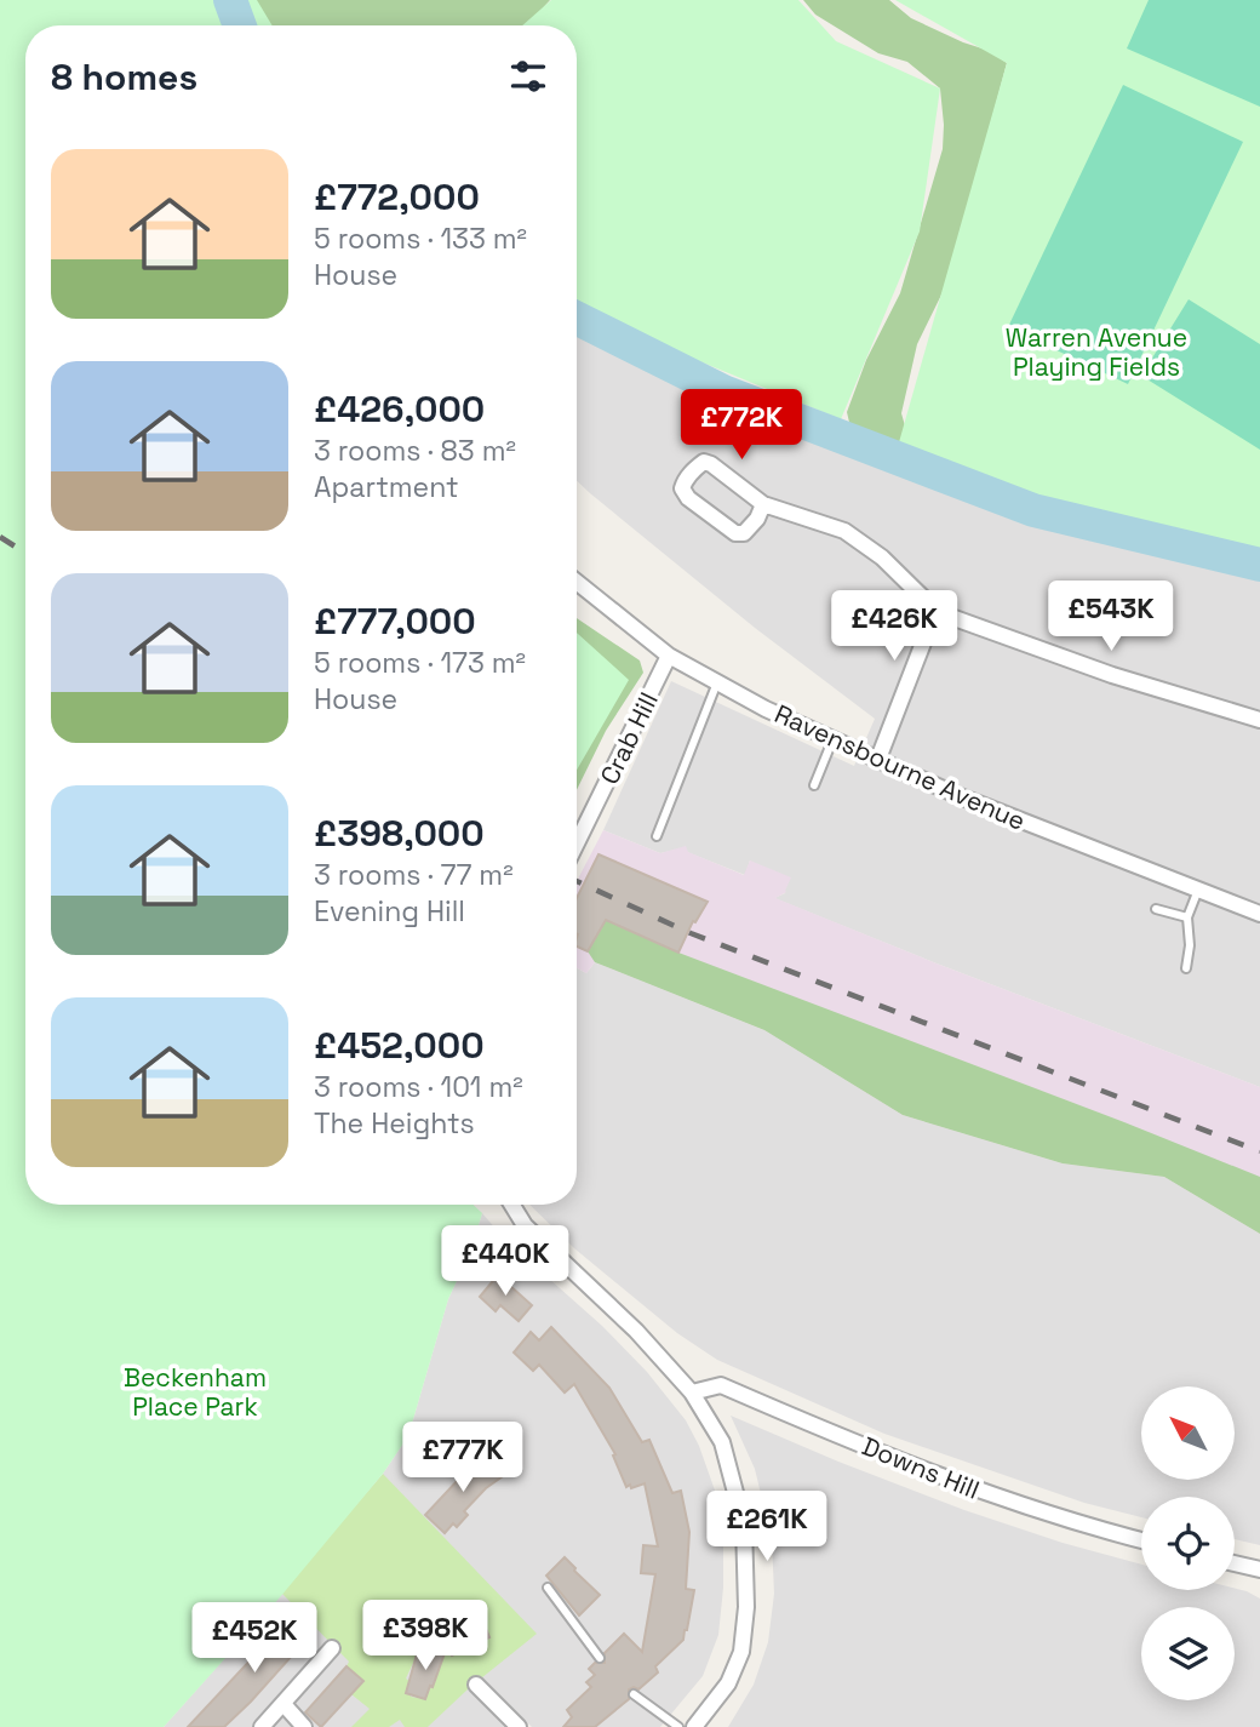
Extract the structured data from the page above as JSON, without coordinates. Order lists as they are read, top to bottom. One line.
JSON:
{"streets":{"street":["Crab Hill","Ravensbourne Avenue","Downs Hill"]},"crossings":[["Crab Hill","Ravensbourne Avenue"]],"parks":["Warren Avenue Playing Fields","Beckenham Place Park"],"north":"top left","page":{"heading":"8 homes","list":[{"name":"£772,000","note":"5 rooms · 133 m² · House"},{"name":"£426,000","note":"3 rooms · 83 m² · Apartment"},{"name":"£777,000","note":"5 rooms · 173 m² · House"},{"name":"£398,000","note":"3 rooms · 77 m² · Evening Hill"},{"name":"£452,000","note":"3 rooms · 101 m² · The Heights"}],"price":["£772K","£543K","£426K","£440K","£777K","£261K","£398K","£452K"]}}
